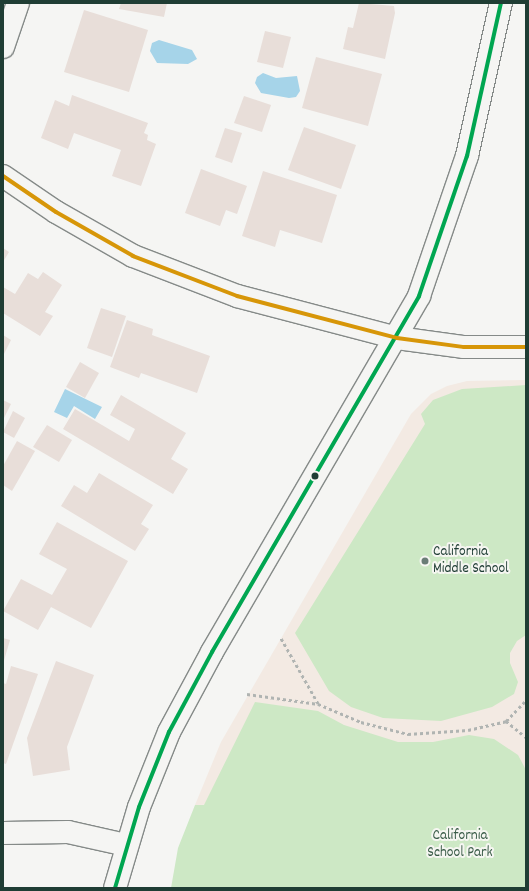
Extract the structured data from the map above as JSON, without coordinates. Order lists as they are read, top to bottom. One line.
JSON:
{"parks":["California School Park"],"places":["California Middle School"]}
